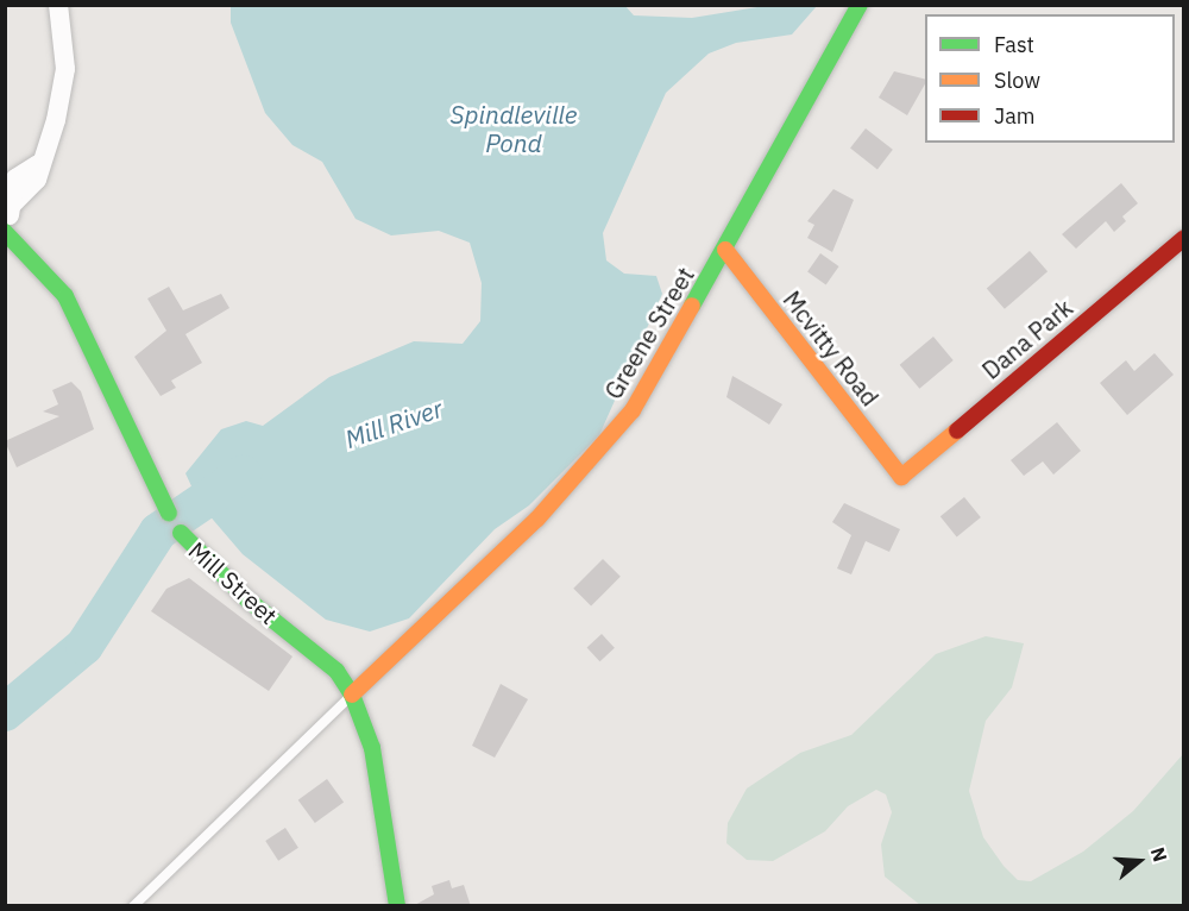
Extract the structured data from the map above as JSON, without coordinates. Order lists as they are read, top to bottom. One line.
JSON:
{"streets":{"street":["Greene Street","Dana Park","Mcvitty Road","Mill Street"]},"crossings":[["Greene Street","Mcvitty Road"],["Greene Street","Mill Street"],["Dana Park","Mcvitty Road"]],"water":["Spindleville Pond","Mill River"],"legend":["Fast","Slow","Jam"],"north":"right"}
